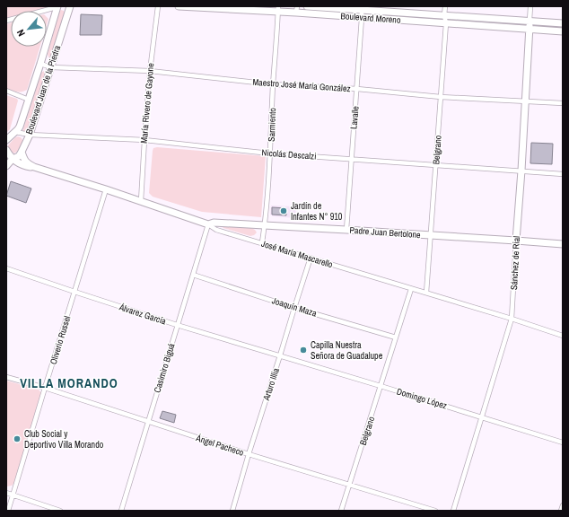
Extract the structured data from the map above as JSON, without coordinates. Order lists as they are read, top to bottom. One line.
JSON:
{"streets":{"main road":["Boulevard Moreno","Boulevard Juan de la Piedra","Padre Juan Bertolone","José María Mascarello","Sánchez de Rial"],"street":["Maestro José María González","María Rivero de Gayone","Lavalle","Sarmiento","Belgrano","Nicolás Descalzi","Joaquín Maza","Álvarez García","Oliverio Russel","Casimiro Biguá","Arturo Illia","Domingo López","Ángel Pacheco"]},"crossings":[["Boulevard Moreno","Lavalle"],["Boulevard Moreno","Sarmiento"],["Boulevard Moreno","Belgrano"],["Boulevard Moreno","Sánchez de Rial"],["Maestro José María González","Boulevard Juan de la Piedra"],["Maestro José María González","María Rivero de Gayone"],["Maestro José María González","Lavalle"],["Maestro José María González","Sarmiento"],["Maestro José María González","Belgrano"],["Maestro José María González","Sánchez de Rial"],["Boulevard Juan de la Piedra","Nicolás Descalzi"],["María Rivero de Gayone","Nicolás Descalzi"],["María Rivero de Gayone","José María Mascarello"],["Lavalle","Nicolás Descalzi"],["Lavalle","Padre Juan Bertolone"],["Sarmiento","Nicolás Descalzi"],["Sarmiento","Padre Juan Bertolone"],["Sarmiento","José María Mascarello"],["Belgrano","Nicolás Descalzi"],["Belgrano","Padre Juan Bertolone"],["Belgrano","José María Mascarello"],["Belgrano","Joaquín Maza"],["Belgrano","Domingo López"],["Belgrano","Ángel Pacheco"],["Nicolás Descalzi","Sánchez de Rial"],["Padre Juan Bertolone","José María Mascarello"],["Padre Juan Bertolone","Sánchez de Rial"],["Padre Juan Bertolone","Casimiro Biguá"],["José María Mascarello","Sánchez de Rial"],["José María Mascarello","Oliverio Russel"],["José María Mascarello","Casimiro Biguá"],["José María Mascarello","Arturo Illia"],["Sánchez de Rial","Domingo López"],["Joaquín Maza","Casimiro Biguá"],["Joaquín Maza","Arturo Illia"],["Álvarez García","Oliverio Russel"],["Álvarez García","Casimiro Biguá"],["Álvarez García","Arturo Illia"],["Álvarez García","Domingo López"],["Oliverio Russel","Ángel Pacheco"],["Casimiro Biguá","Ángel Pacheco"],["Arturo Illia","Domingo López"],["Arturo Illia","Ángel Pacheco"]],"districts":["VILLA MORANDO"],"places":["Jardín de Infantes N° 910","Capilla Nuestra Señora de Guadalupe","Club Social y Deportivo Villa Morando"],"north":"bottom left"}
